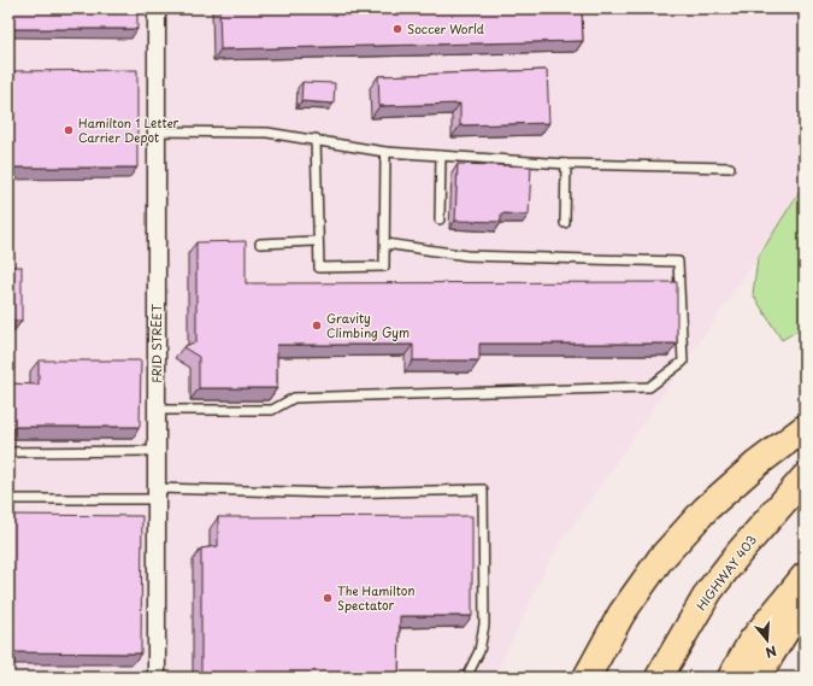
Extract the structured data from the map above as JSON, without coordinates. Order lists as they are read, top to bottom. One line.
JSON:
{"streets":{"highway":["HIGHWAY 403"],"street":["FRID STREET"]},"places":["Soccer World","Hamilton 1 Letter Carrier Depot","Gravity Climbing Gym","The Hamilton Spectator"],"north":"bottom"}
